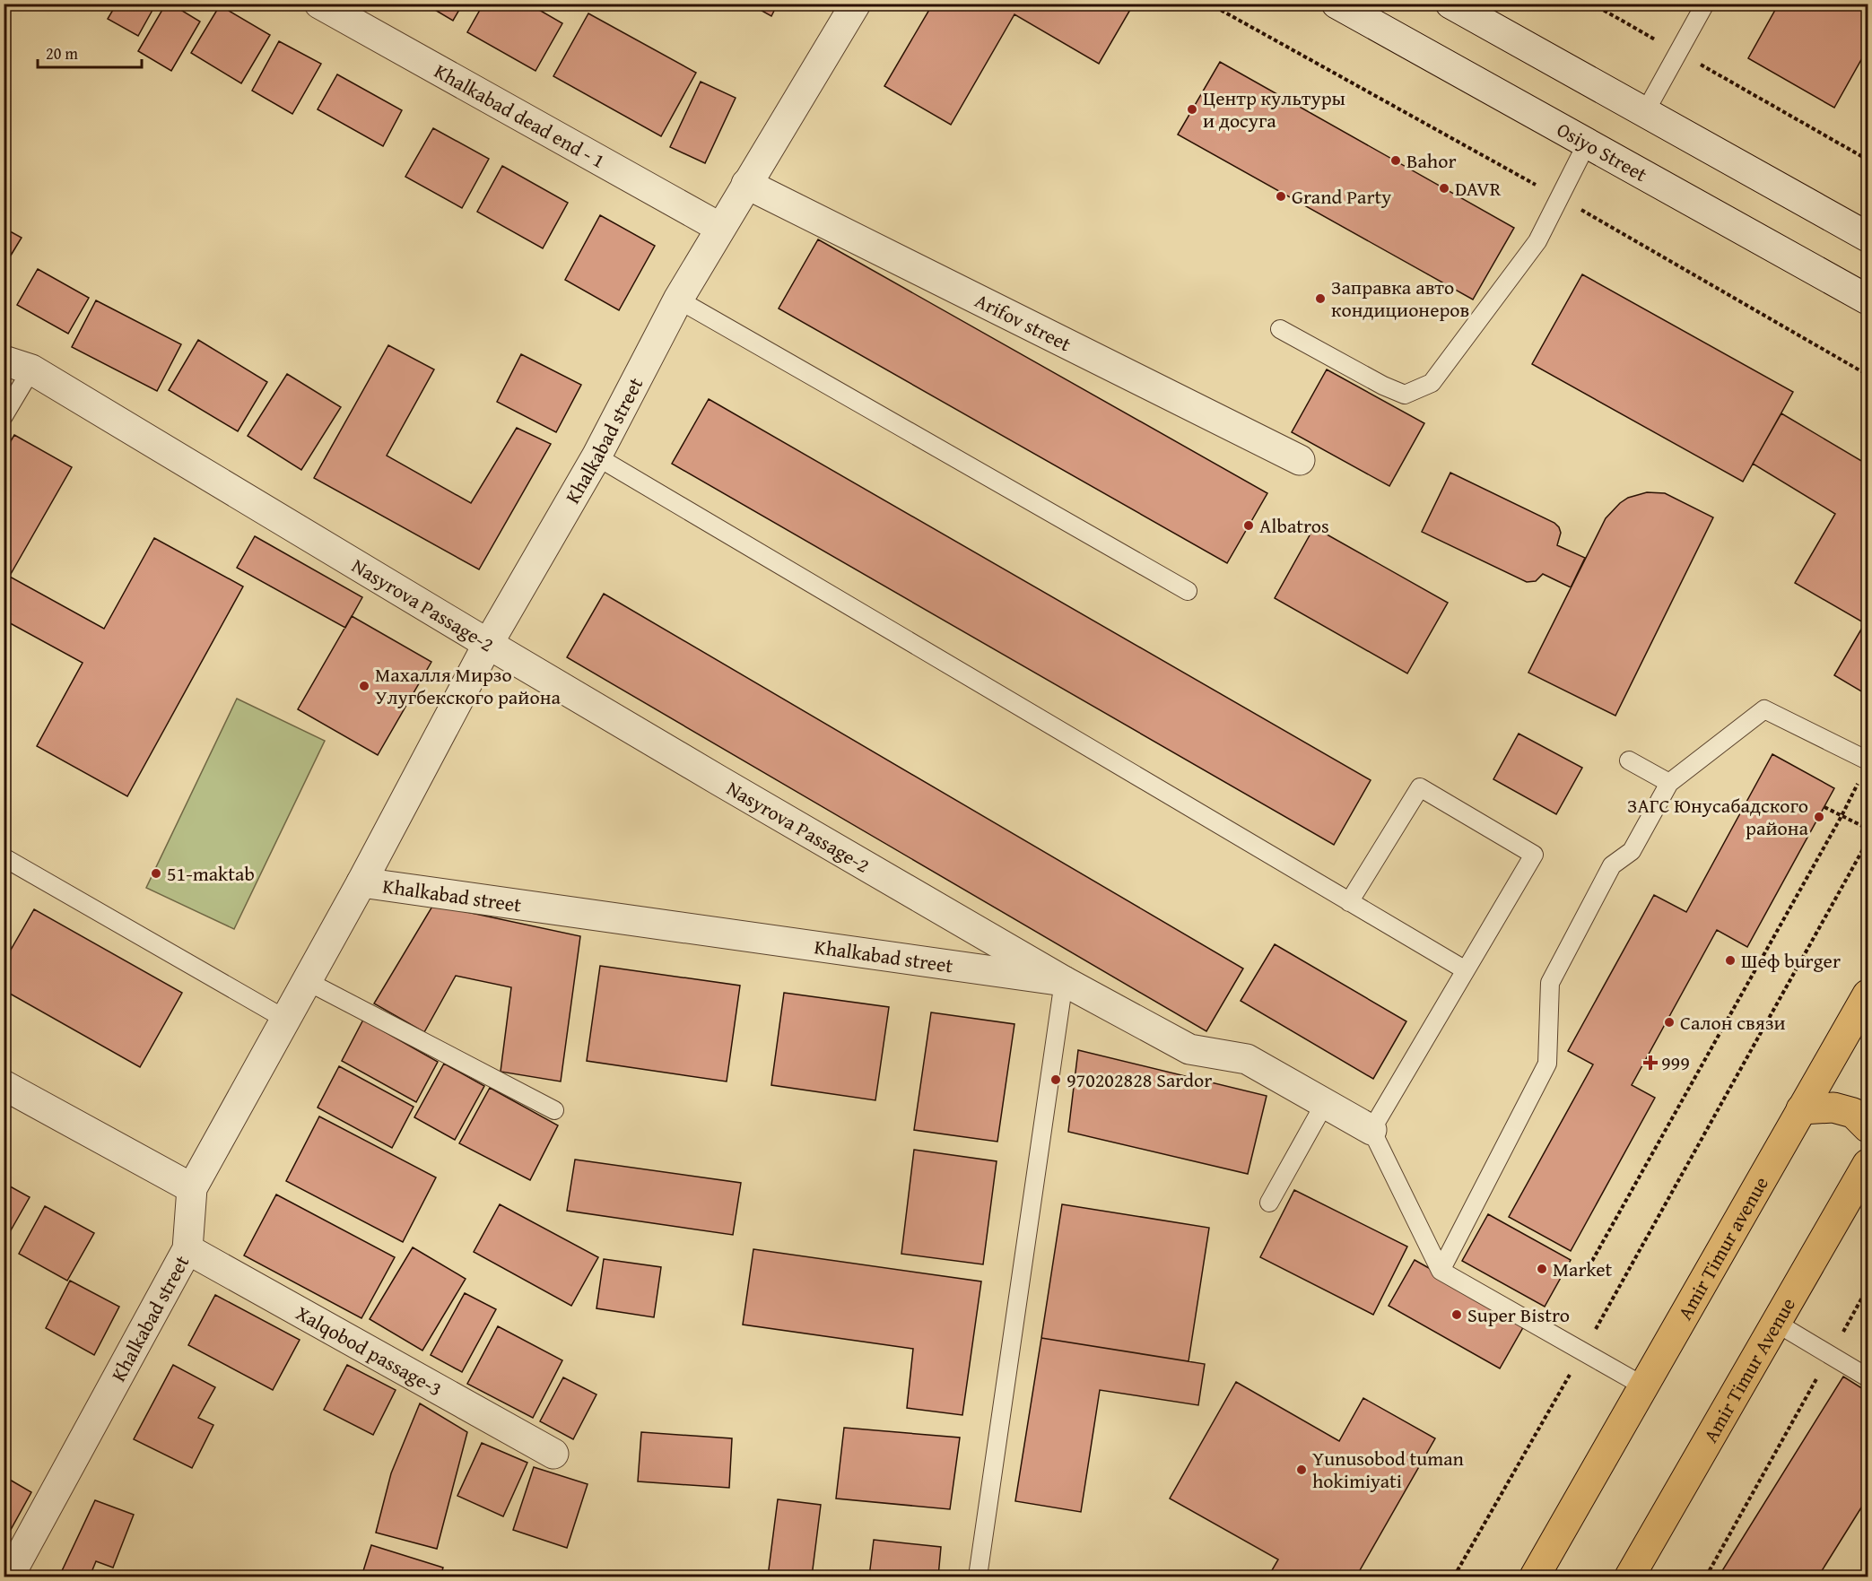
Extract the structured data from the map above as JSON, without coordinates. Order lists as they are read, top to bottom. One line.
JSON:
{"streets":{"main road":["Amir Timur avenue","Amir Timur Avenue"],"street":["Khalkabad dead end - 1","Osiyo Street","Arifov street","Khalkabad street","Nasyrova Passage-2","Xalqobod passage-3"]},"crossings":[["Khalkabad dead end - 1","Khalkabad street"],["Arifov street","Khalkabad street"],["Khalkabad street","Nasyrova Passage-2"],["Khalkabad street","Xalqobod passage-3"]],"places":{"other":["Центр культуры и досуга","Bahor","DAVR","Grand Party","Заправка авто кондиционеров","Albatros","Махалля Мирзо Улугбекского района","ЗАГС Юнусабадского района","51-maktab","Шеф burger","Салон связи","970202828 Sardor","Market","Super Bistro","Yunusobod tuman hokimiyati"],"health":["999"]},"scale_bar":"20 m"}
